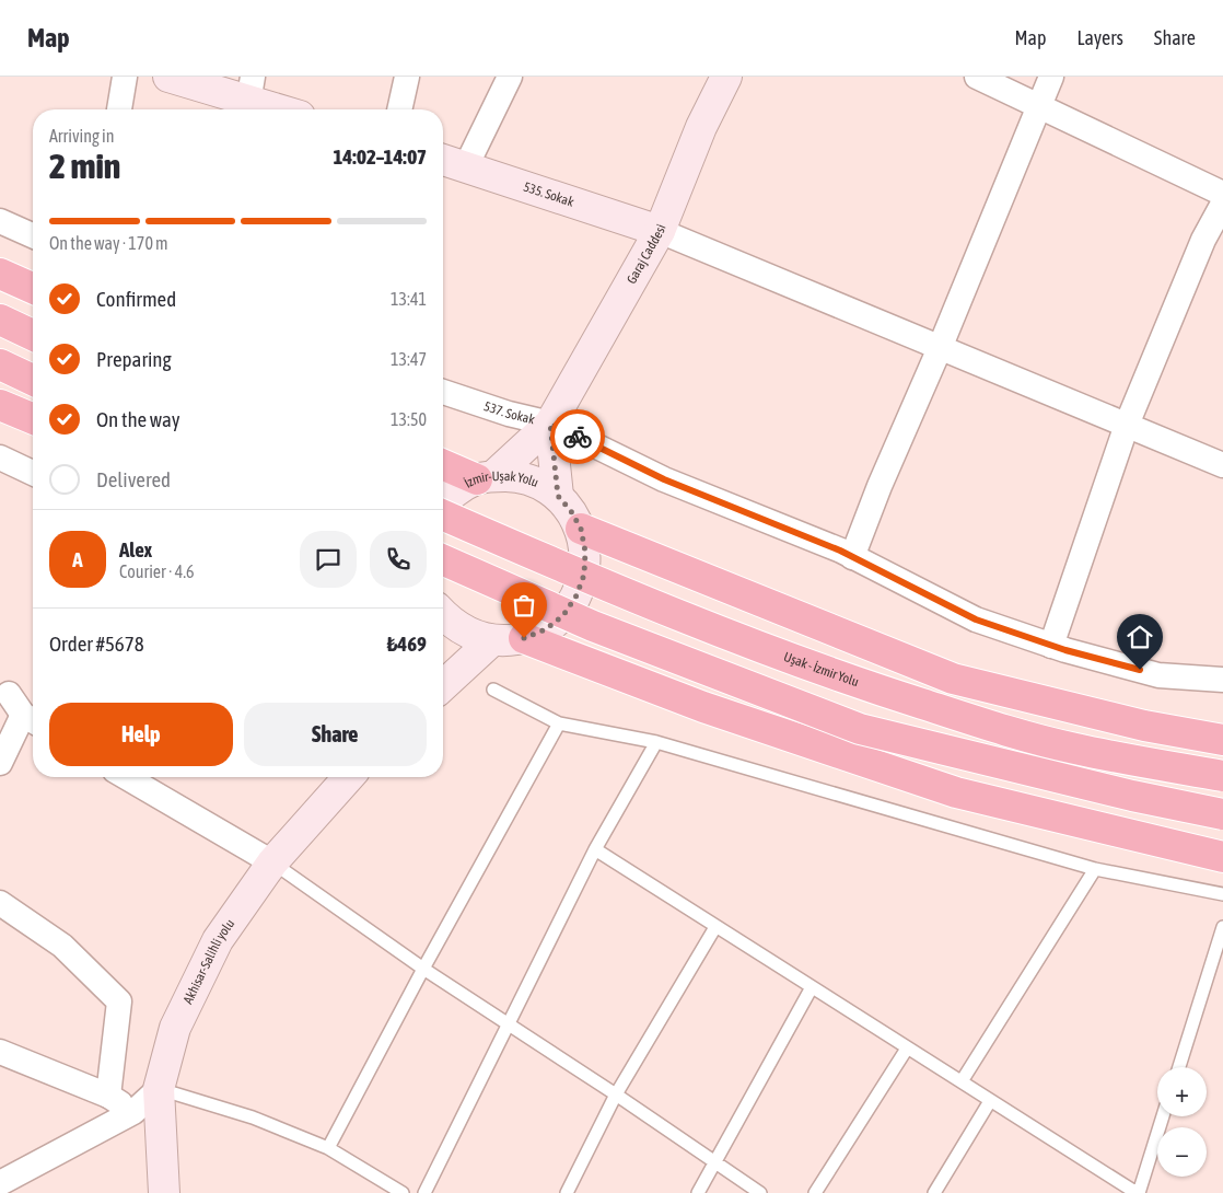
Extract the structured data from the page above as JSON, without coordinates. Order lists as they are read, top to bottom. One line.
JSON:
{"streets":{"highway":["Uşak - İzmir Yolu"],"main road":["535. Sokak","Garaj Caddesi","İzmir-Uşak Yolu","Akhisar-Salihli yolu"],"street":["537. Sokak"]},"crossings":[["535. Sokak","Garaj Caddesi"],["Garaj Caddesi","537. Sokak"],["Garaj Caddesi","İzmir-Uşak Yolu"]],"page":{"header":"Map","nav":["Map","Layers","Share"],"heading":["2 min","Arriving in","14:02–14:07"],"panel":["Alex","Courier · 4.6","Order #5678","₺469"],"bar":"On the way · 170 m","list":[["Confirmed","13:41"],["Preparing","13:47"],["On the way","13:50"],"Delivered"],"round":"A","buttons":["Help","Share"],"map_buttons":["+","−"]}}
